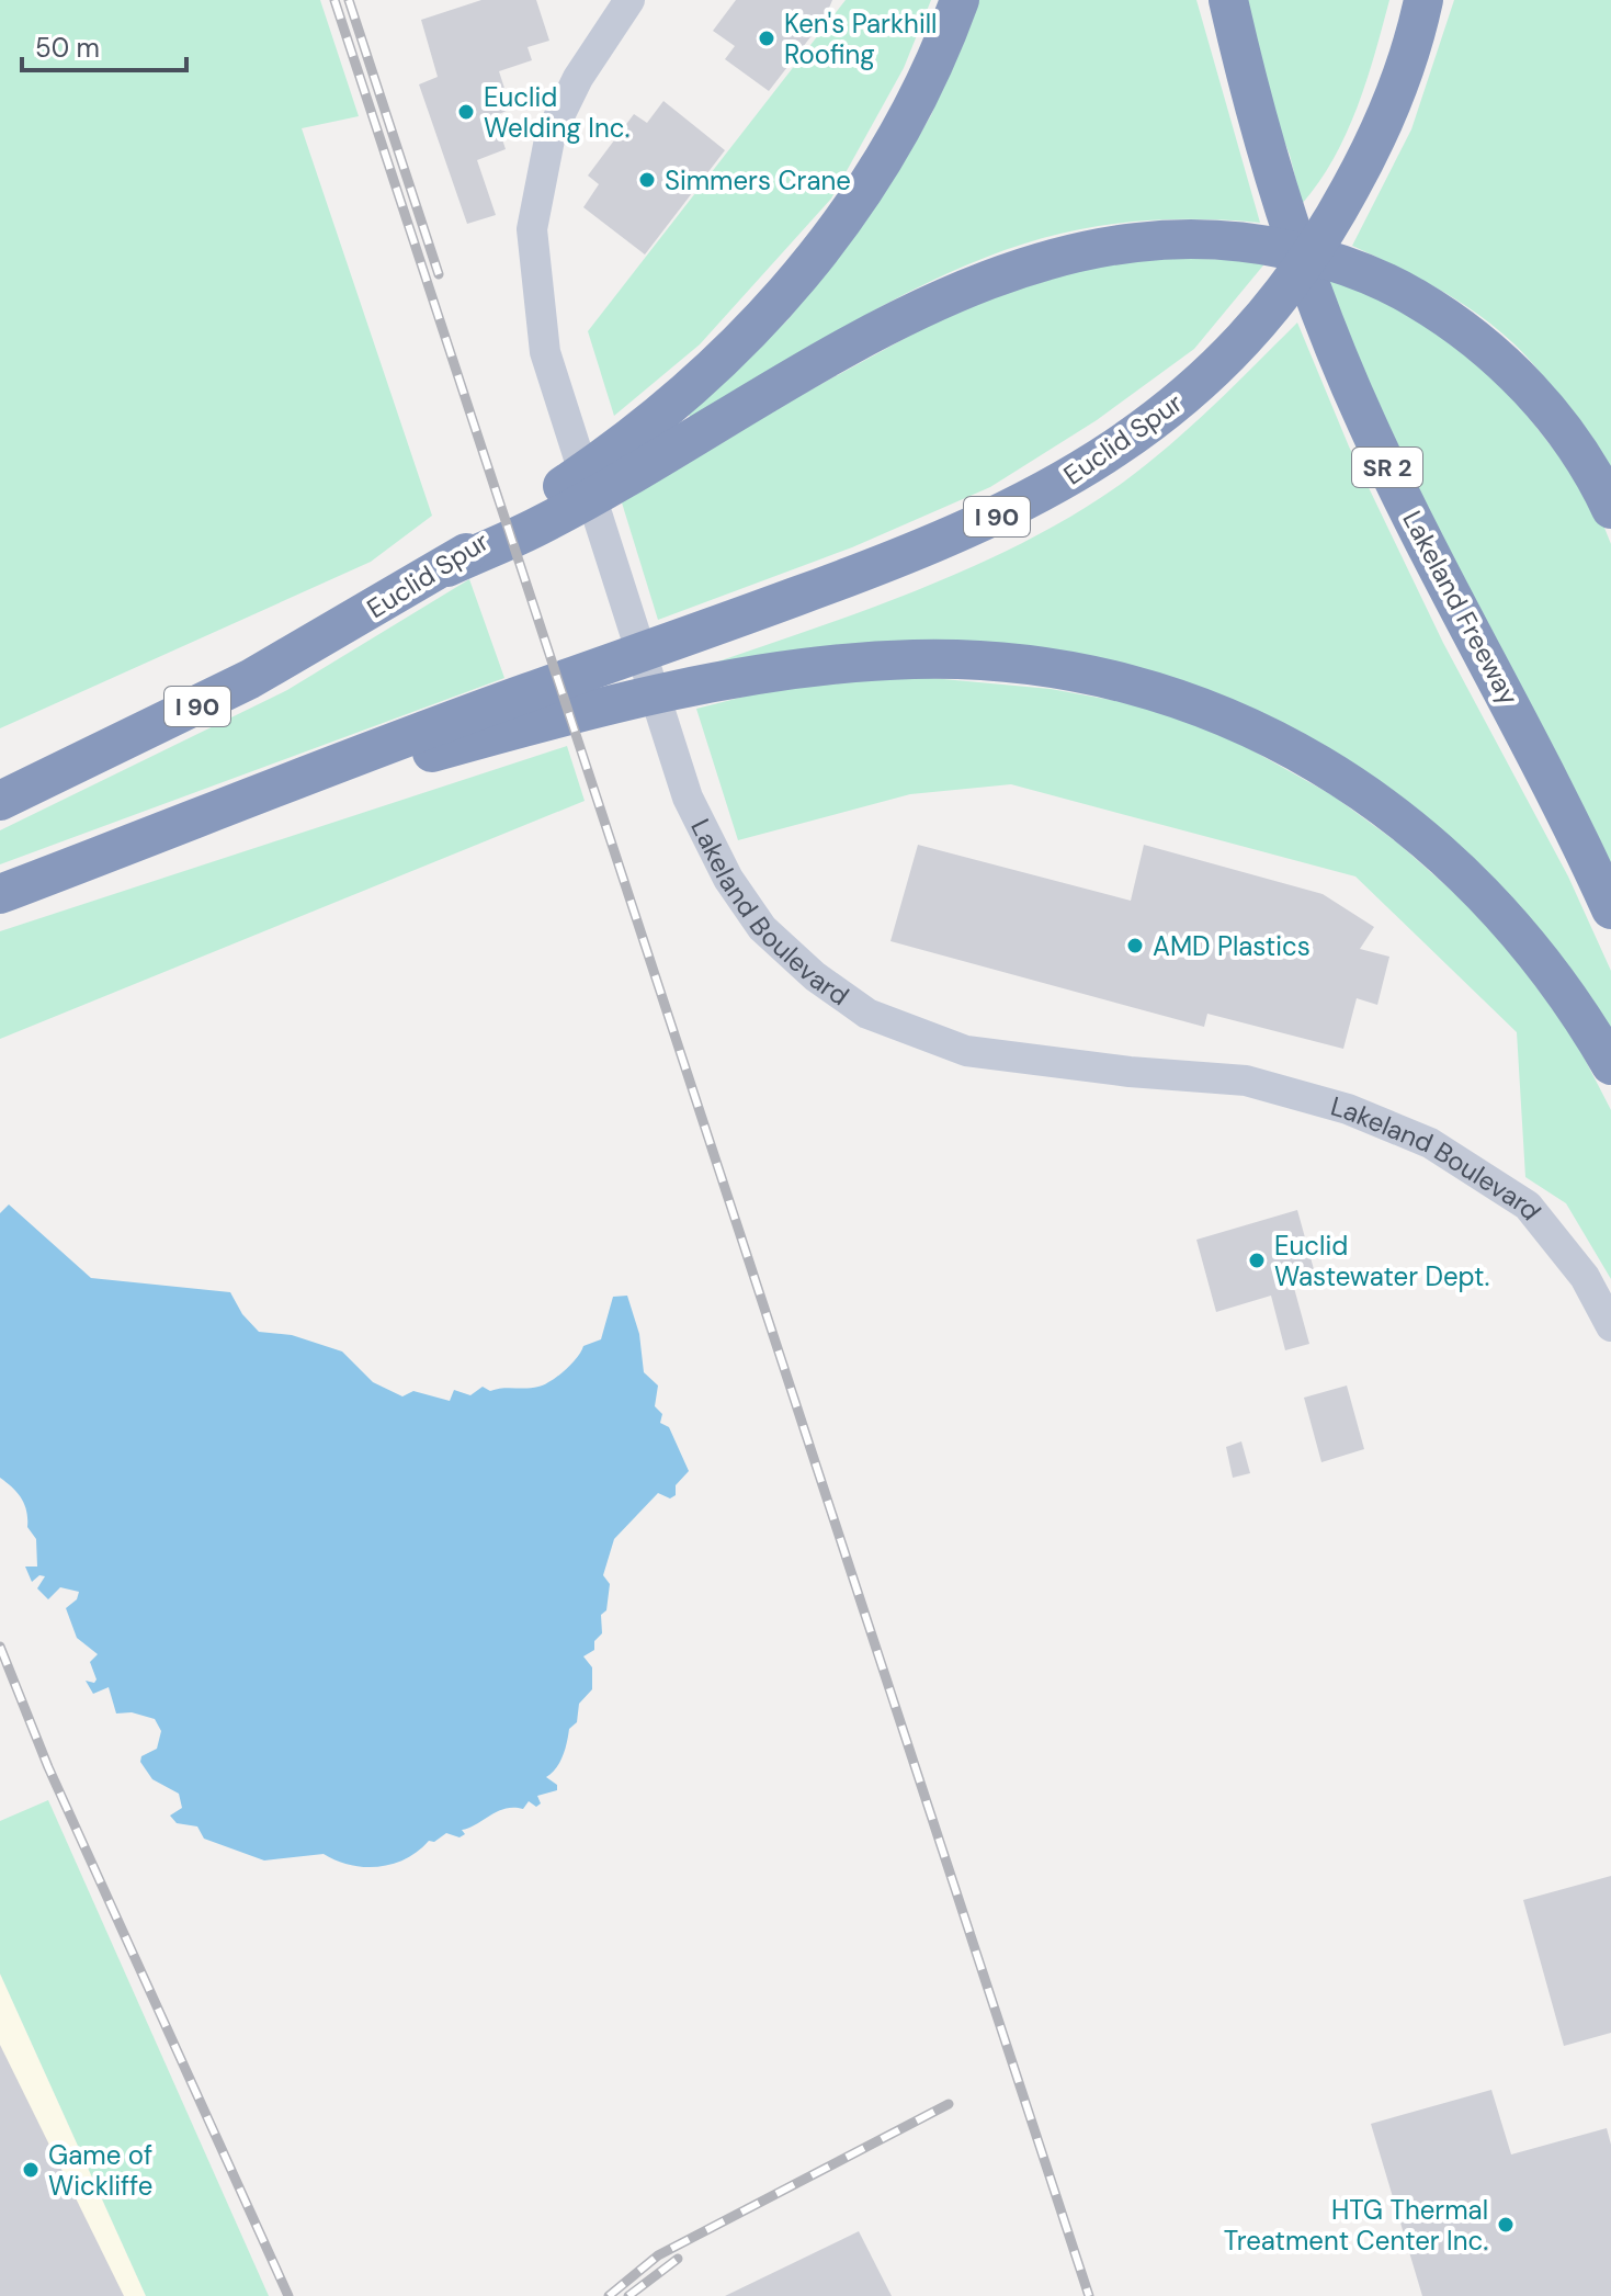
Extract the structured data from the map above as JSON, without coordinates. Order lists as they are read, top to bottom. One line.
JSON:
{"streets":{"highway":["Euclid Spur","SR 2","I 90","Lakeland Freeway"],"street":["Lakeland Boulevard"]},"crossings":[["Euclid Spur","I 90"]],"places":["Ken's Parkhill Roofing","Euclid Welding Inc.","Simmers Crane","AMD Plastics","Euclid Wastewater Dept.","Game of Wickliffe","HTG Thermal Treatment Center Inc."],"scale_bar":"50 m"}
